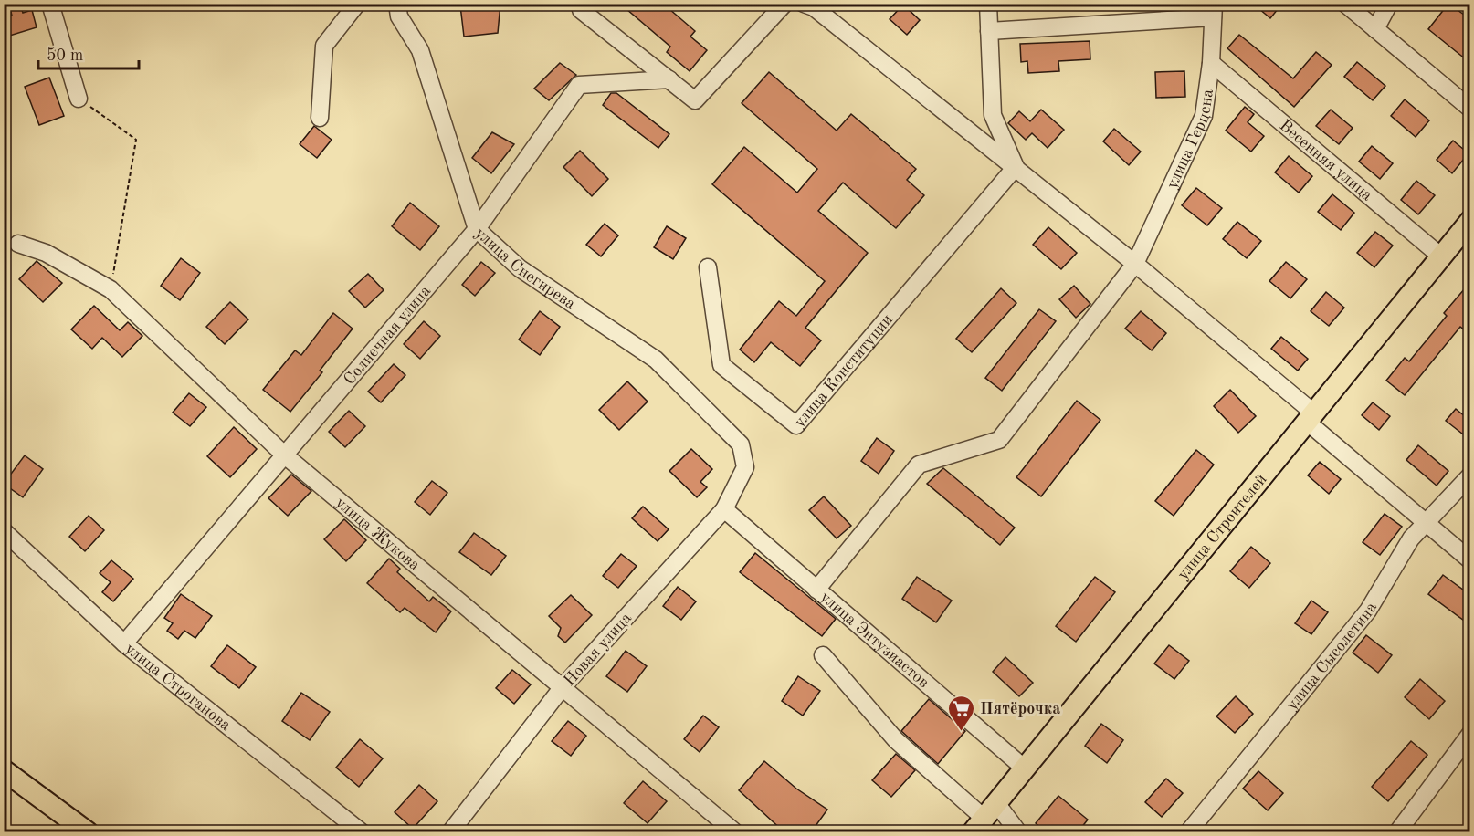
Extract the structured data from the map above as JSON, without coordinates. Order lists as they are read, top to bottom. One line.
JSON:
{"streets":{"main road":["улица Строителей"],"street":["улица Герцена","Весенняя улица","улица Снегирева","Солнечная улица","улица Конституции","улица Жукова","улица Энтузиастов","Новая улица","улица Сысолетина","улица Строганова"]},"crossings":[["улица Герцена","Весенняя улица"],["Весенняя улица","улица Строителей"],["улица Снегирева","Солнечная улица"],["улица Снегирева","Новая улица"],["Солнечная улица","улица Жукова"],["Солнечная улица","улица Строганова"],["улица Строителей","улица Энтузиастов"],["улица Жукова","Новая улица"],["улица Энтузиастов","Новая улица"]],"places":{"supermarket":["Пятёрочка"]},"scale_bar":"50 m"}
